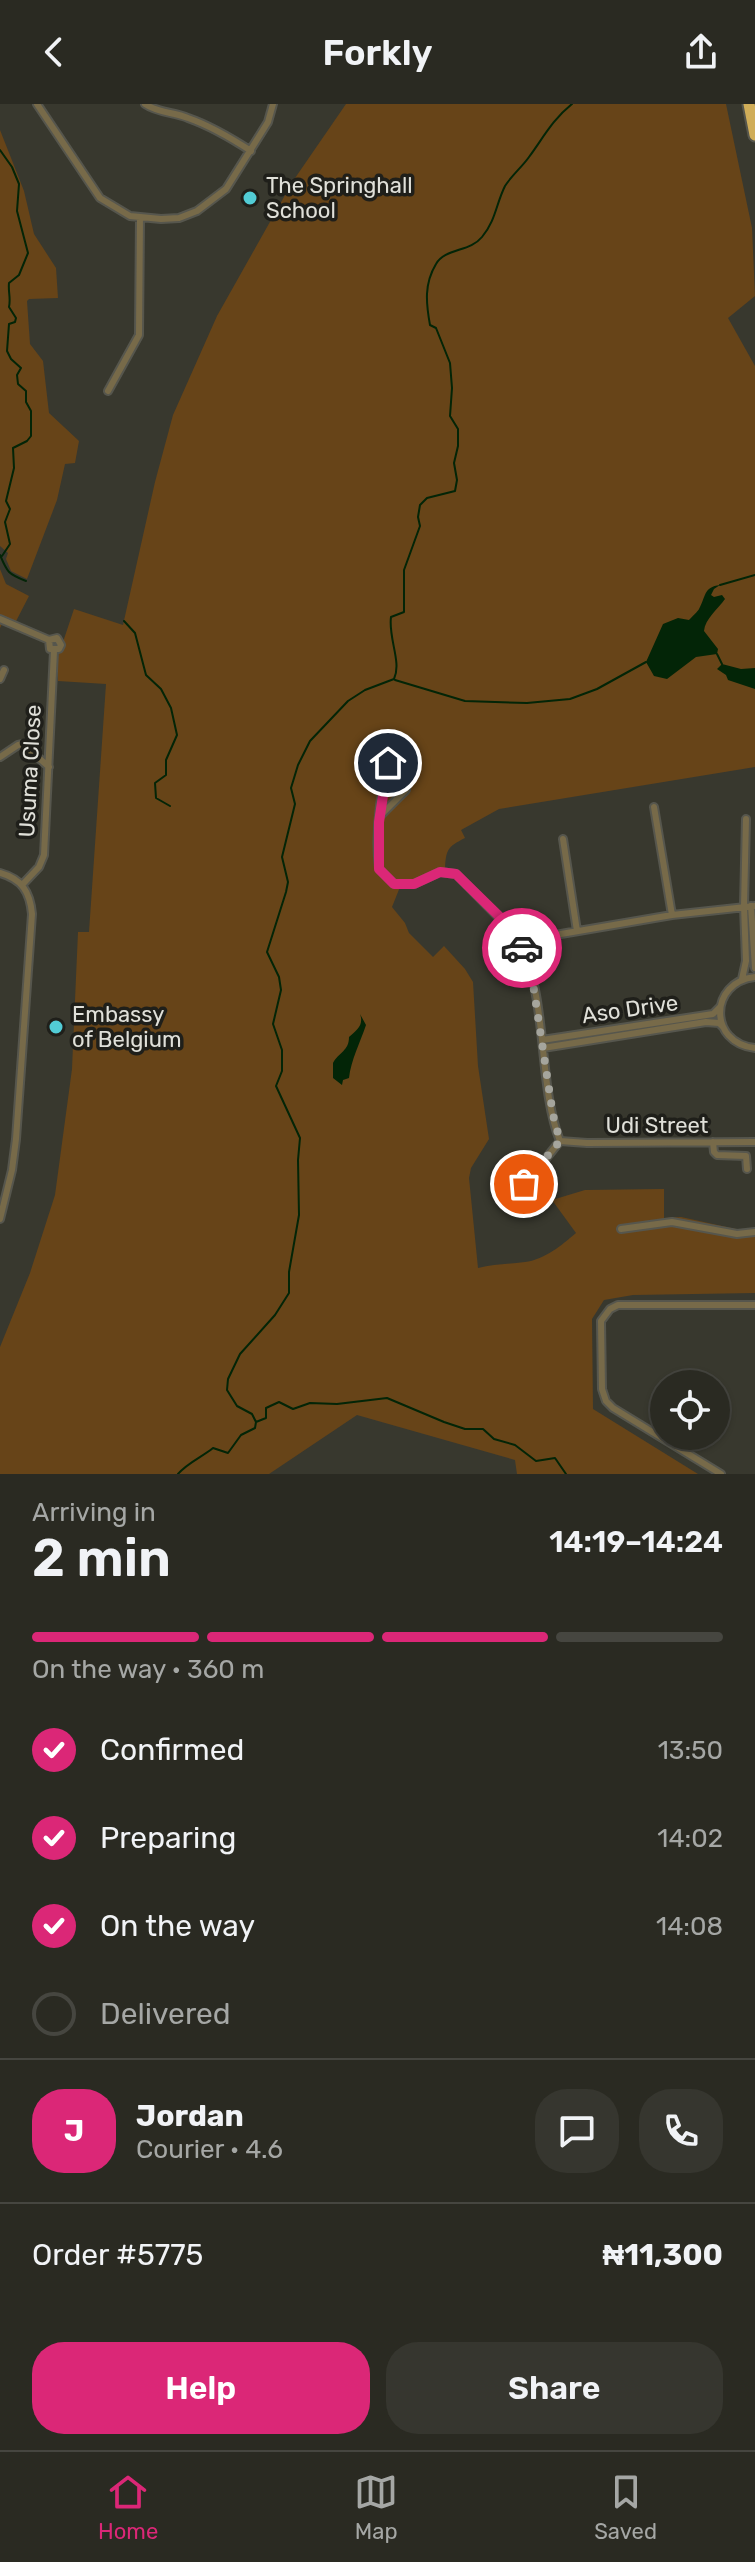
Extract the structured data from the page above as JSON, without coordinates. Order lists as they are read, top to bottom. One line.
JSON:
{"streets":{"street":["Usuma Close","Aso Drive","Udi Street"]},"places":["The Springhall School","Embassy of Belgium"],"page":{"header":"Forkly","heading":["2 min","Arriving in","14:19–14:24"],"panel":["Jordan","Courier · 4.6","Order #5775","₦11,300"],"bar":"On the way · 360 m","list":[["Confirmed","13:50"],["Preparing","14:02"],["On the way","14:08"],"Delivered"],"round":"J","buttons":["Help","Share"],"tabs":["Home","Map","Saved"]}}
